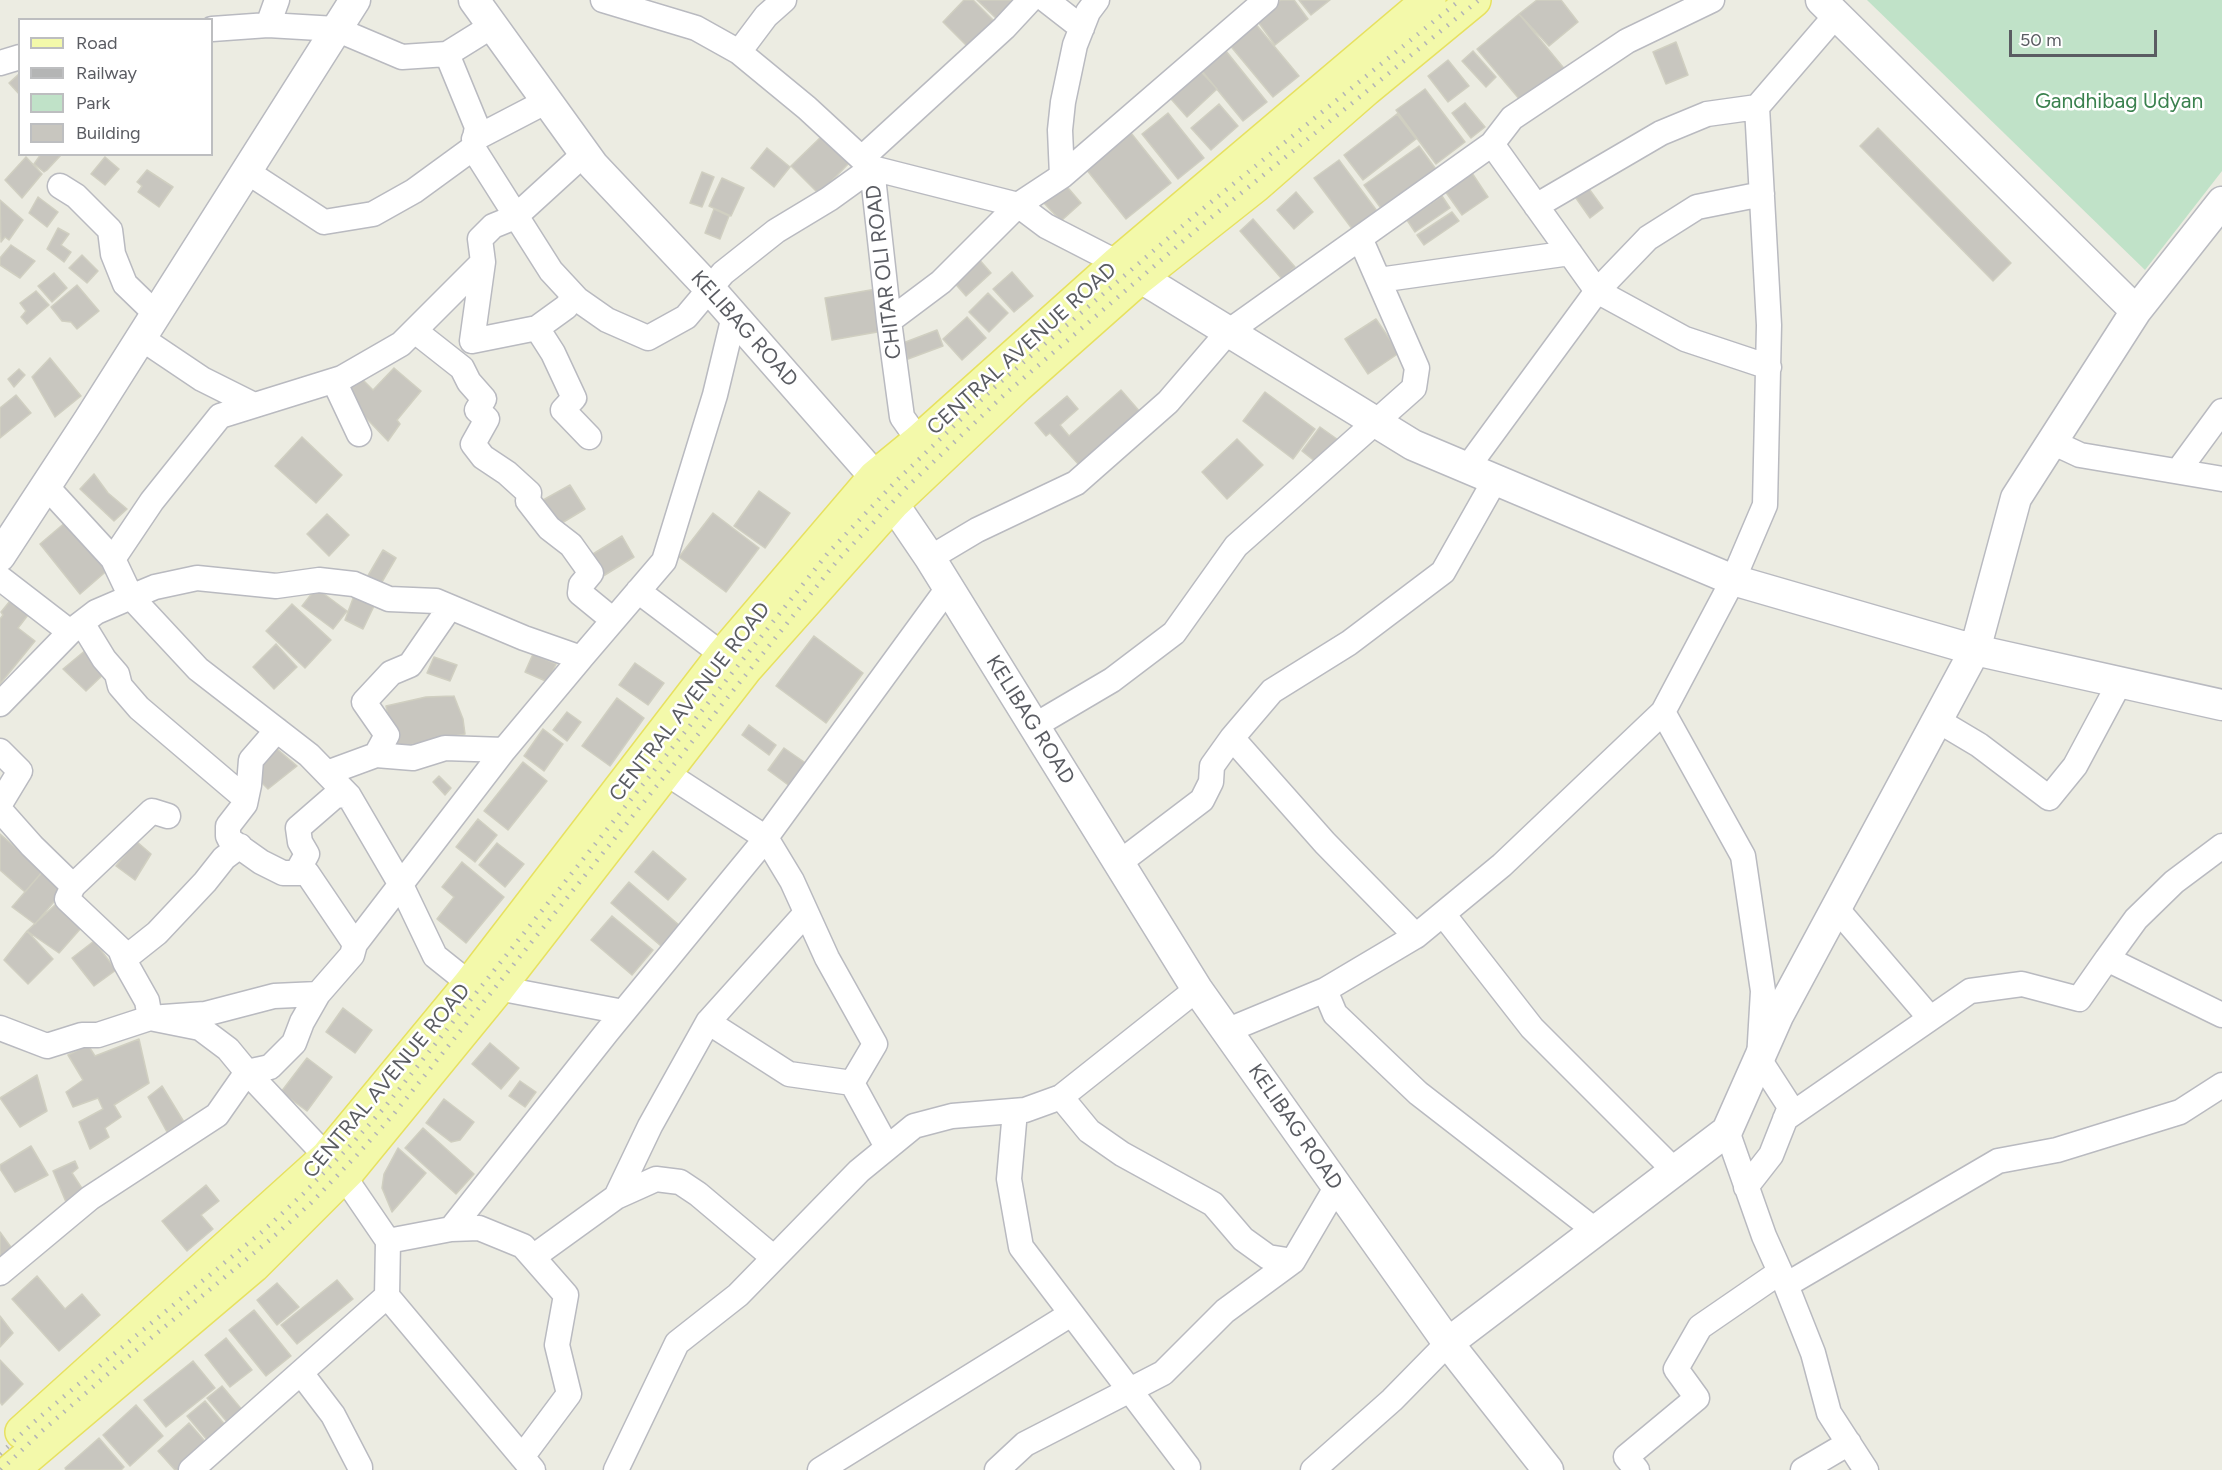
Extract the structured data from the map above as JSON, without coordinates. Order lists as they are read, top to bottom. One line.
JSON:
{"streets":{"main road":["CENTRAL AVENUE ROAD"],"street":["CHITAR OLI ROAD","KELIBAG ROAD"]},"crossings":[["CHITAR OLI ROAD","CENTRAL AVENUE ROAD"],["KELIBAG ROAD","CENTRAL AVENUE ROAD"]],"parks":["Gandhibag Udyan"],"legend":["Road","Railway","Park","Building"],"scale_bar":"50 m"}
